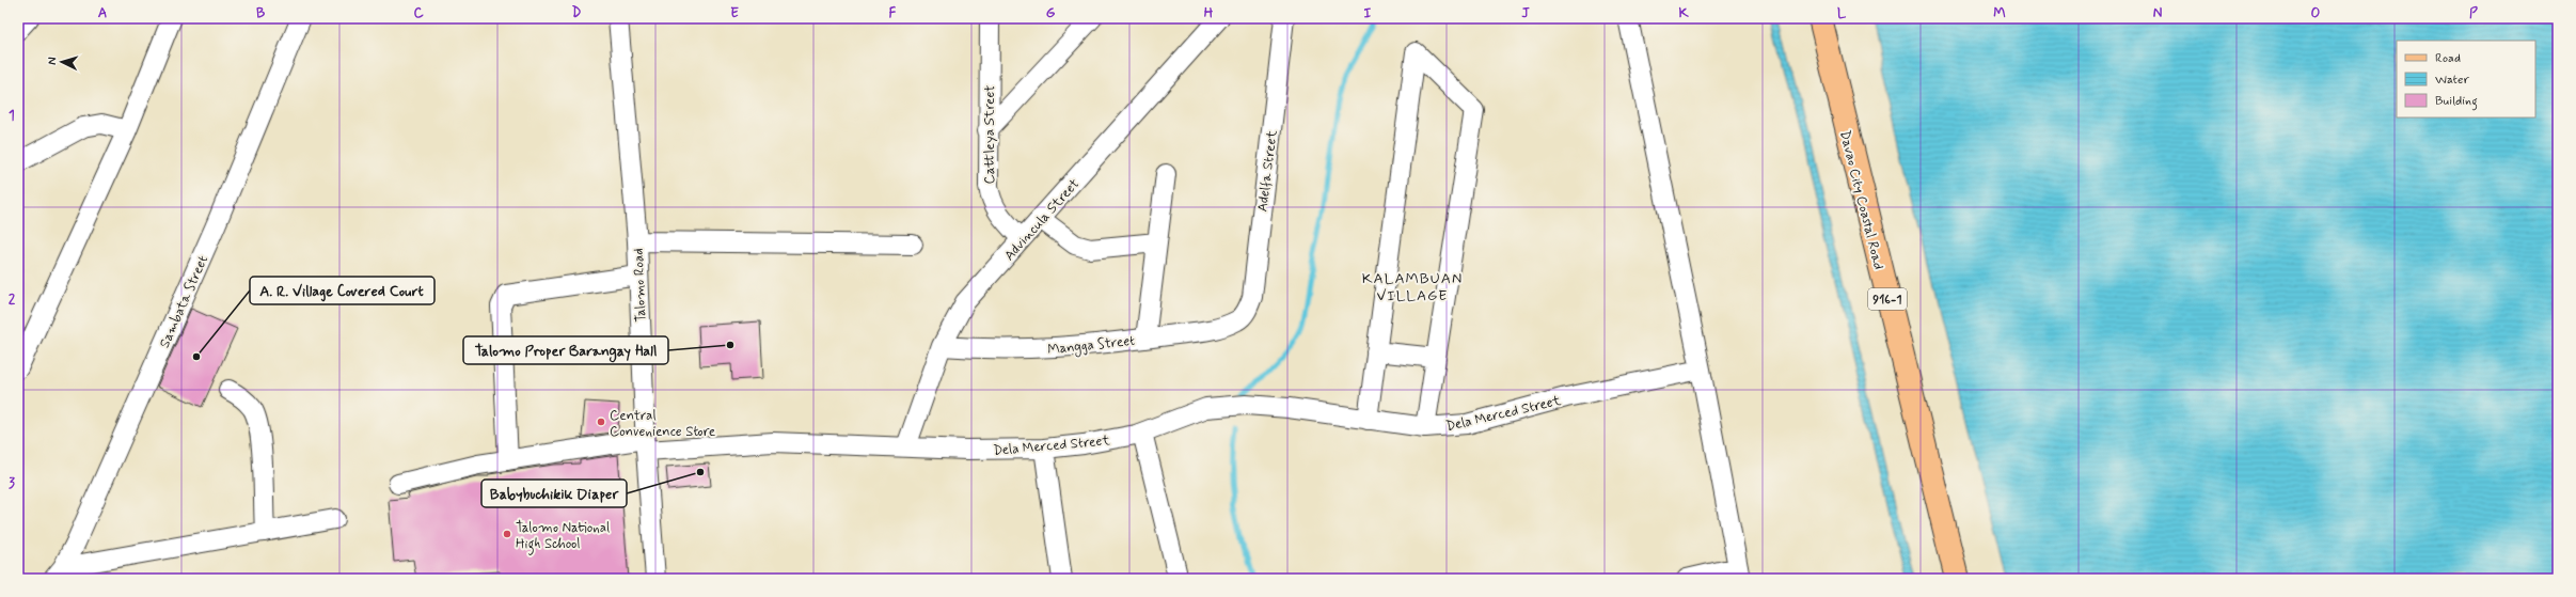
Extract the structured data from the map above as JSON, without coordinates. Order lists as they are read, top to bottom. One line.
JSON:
{"streets":{"main road":["Davao City Coastal Road","916-1"],"street":["Cattleya Street","Adelfa Street","Advincula Street","Talomo Road","Sambata Street","Mangga Street","Dela Merced Street"]},"crossings":[["Cattleya Street","Advincula Street"],["Adelfa Street","Mangga Street"],["Advincula Street","Mangga Street"],["Advincula Street","Dela Merced Street"],["Talomo Road","Dela Merced Street"]],"districts":["KALAMBUAN VILLAGE"],"places":["Talomo Proper Barangay Hall","A. R. Village Covered Court","Central Convenience Store","Babybuchikik Diaper","Talomo National High School"],"legend":["Road","Water","Building"],"north":"left","grid":{"columns":["A","B","C","D","E","F","G","H","I","J","K","L","M","N","O","P"],"rows":["1","2","3"]}}
